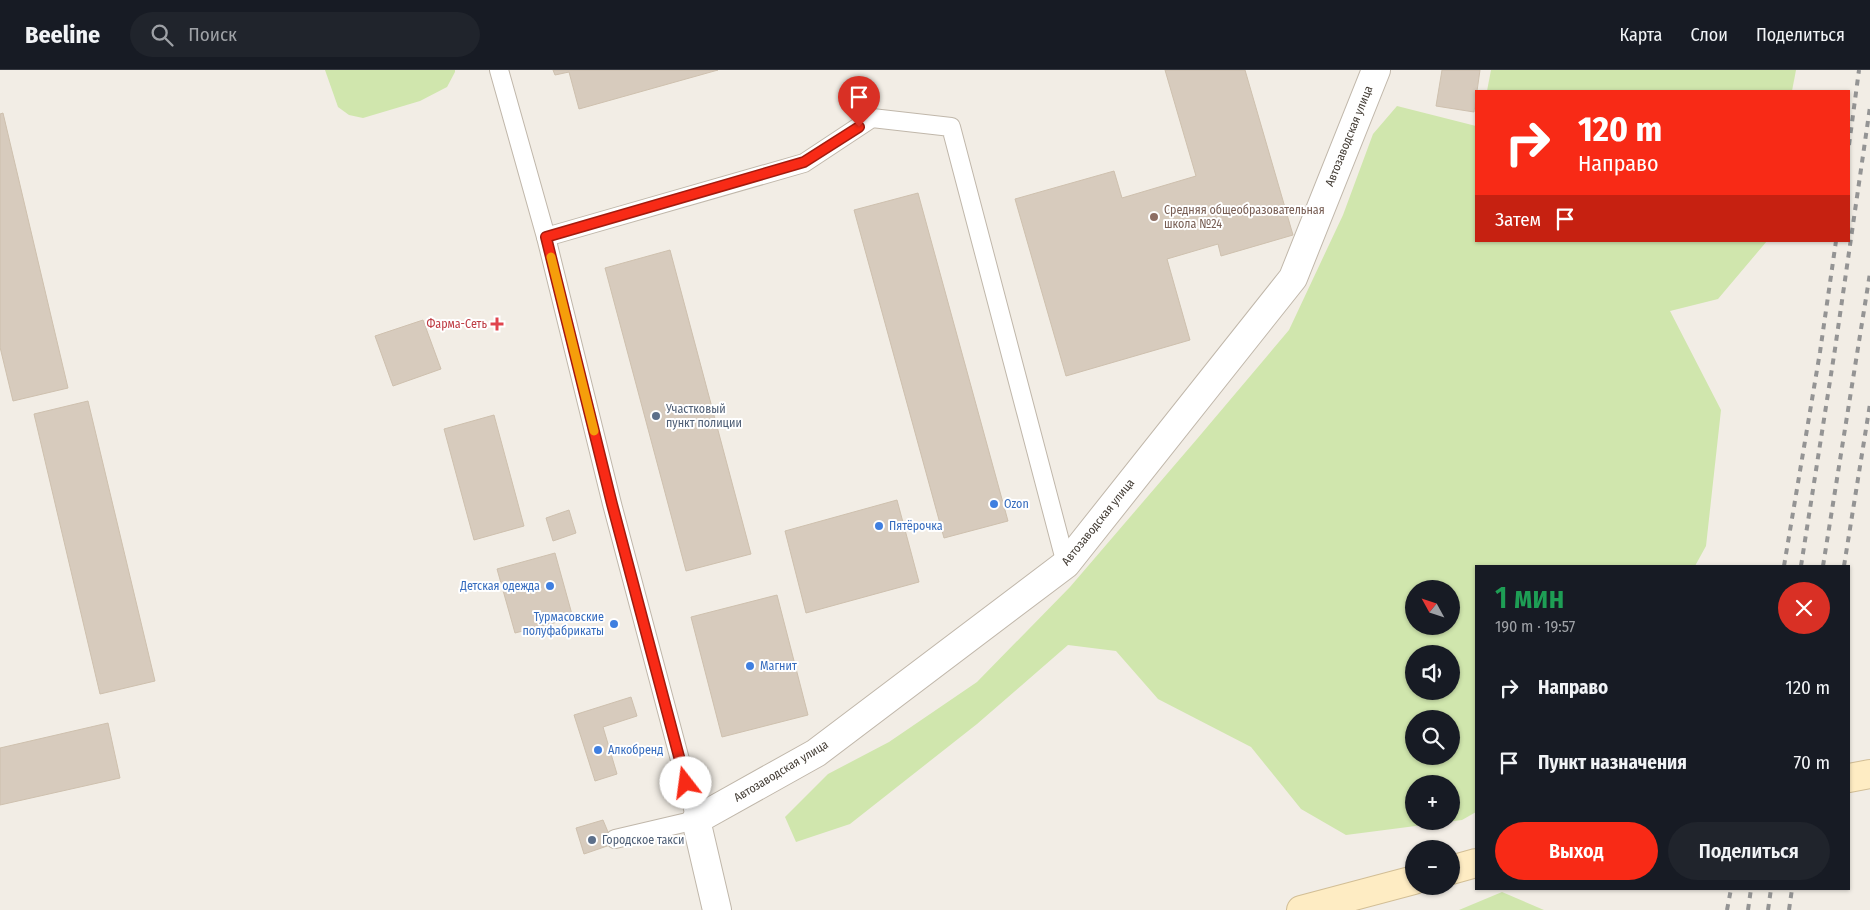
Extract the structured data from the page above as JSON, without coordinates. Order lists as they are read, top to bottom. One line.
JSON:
{"streets":{"street":["Автозаводская улица"]},"places":{"other":["Средняя общеобразовательная школа №24","Участковый пункт полиции","Ozon","Пятёрочка","Детская одежда","Турмасовские полуфабрикаты","Магнит","Алкобренд","Городское такси"],"health":["Фарма-Сеть"]},"north":"top left","page":{"header":"Beeline","search":"Поиск","nav":["Карта","Слои","Поделиться"],"turn":["120 m","Направо"],"then":"Затем","heading":["1 мин","190 m · 19:57"],"map_buttons":["+","−"],"list":[{"name":"Направо","value":"120 m"},{"name":"Пункт назначения","value":"70 m"}],"buttons":["Выход","Поделиться"]}}
